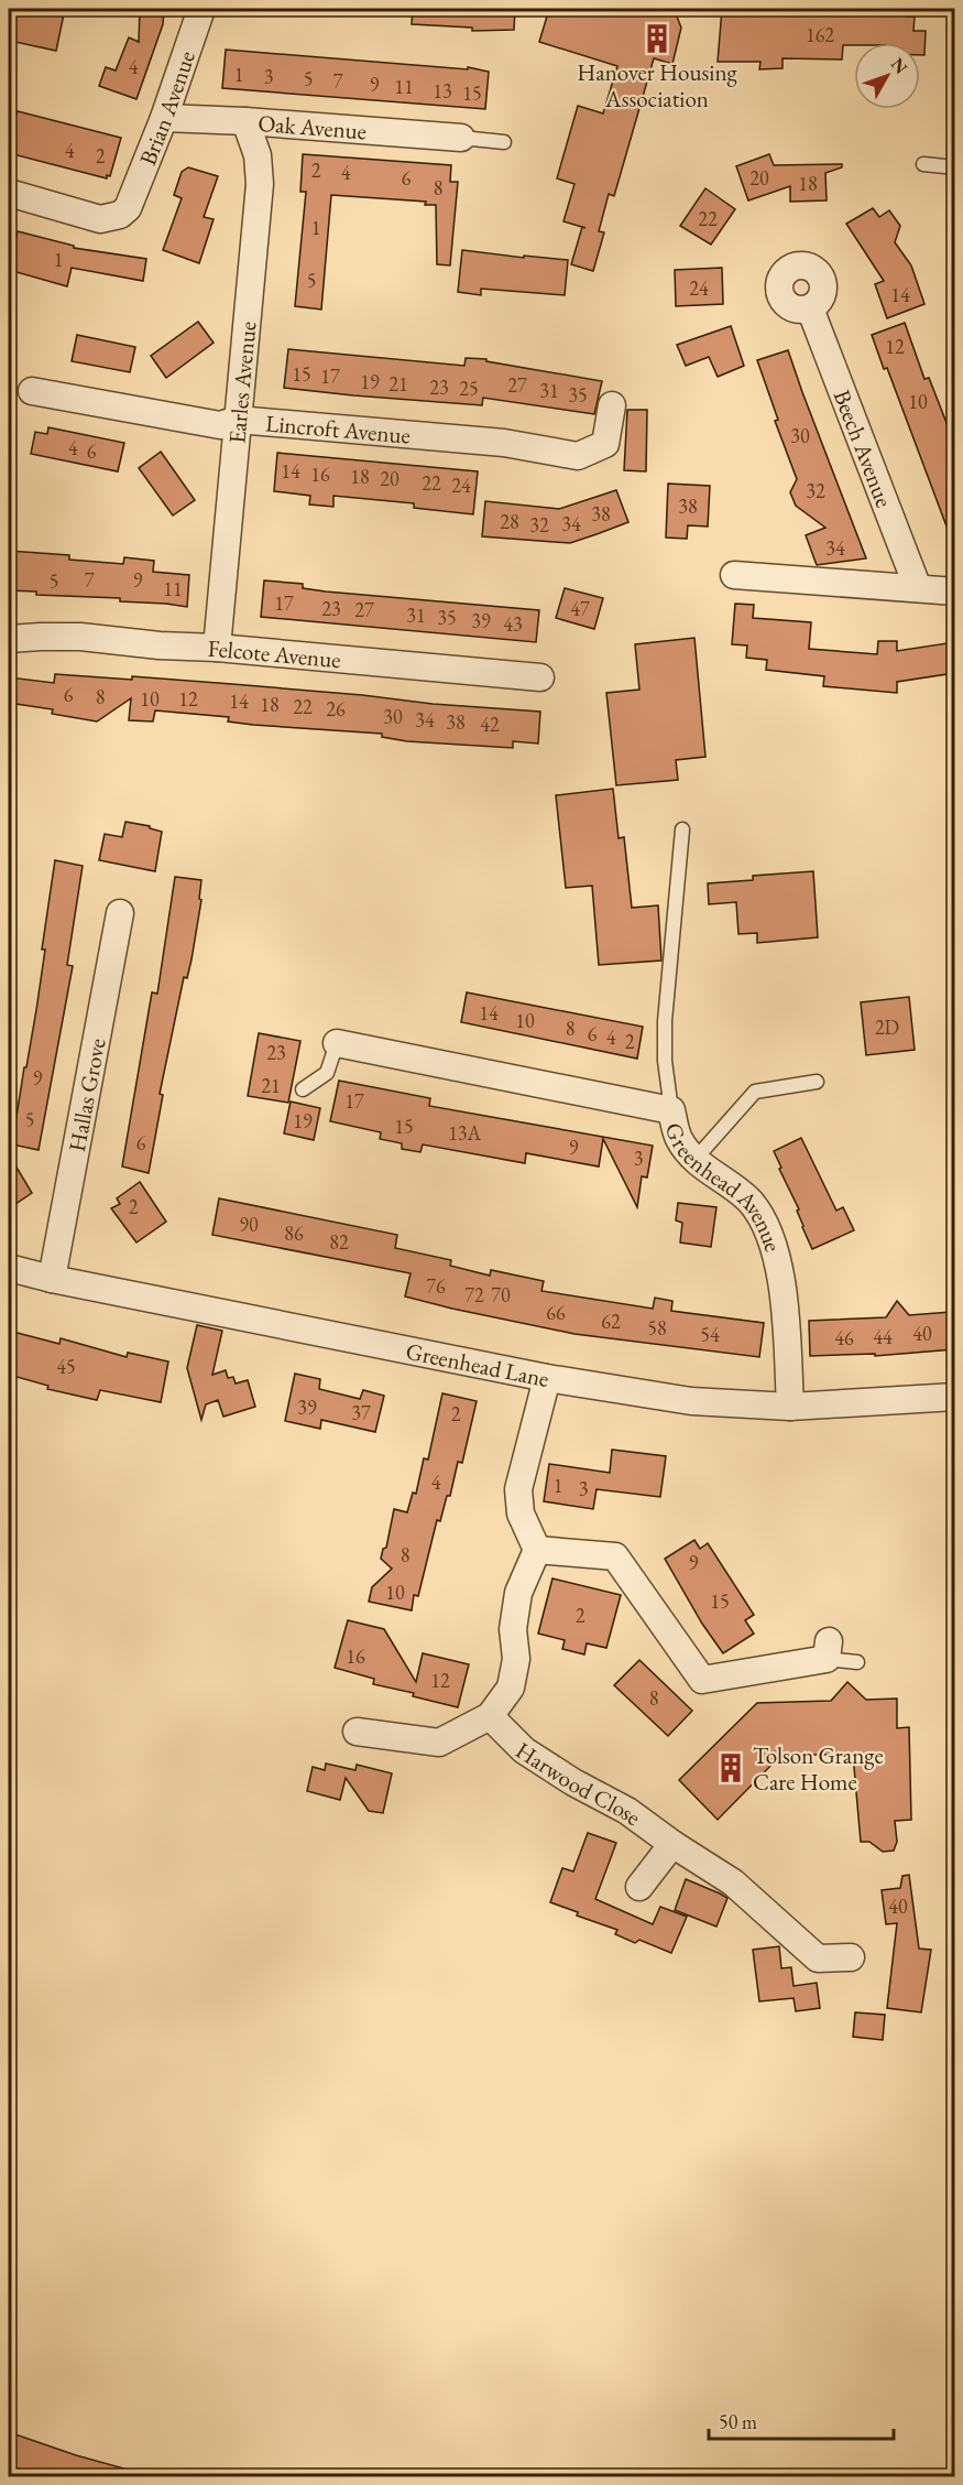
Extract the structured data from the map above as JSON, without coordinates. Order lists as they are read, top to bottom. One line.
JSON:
{"streets":{"street":["Brian Avenue","Oak Avenue","Earles Avenue","Lincroft Avenue","Beech Avenue","Felcote Avenue","Hallas Grove","Greenhead Avenue","Greenhead Lane","Harwood Close"]},"crossings":[["Brian Avenue","Oak Avenue"],["Oak Avenue","Earles Avenue"],["Earles Avenue","Lincroft Avenue"],["Earles Avenue","Felcote Avenue"],["Hallas Grove","Greenhead Lane"],["Greenhead Avenue","Greenhead Lane"]],"places":{"building":["Hanover Housing Association","Tolson Grange Care Home"]},"house_numbers":["162","4","1","3","5","7","9","11","13","15","4","2","2","4","6","20","18","8","22","1","1","5","24","14","12","15","17","19","21","27","23","25","31","35","10","30","4","6","14","16","18","20","22","24","32","38","38","28","34","32","34","7","9","5","11","17","23","47","27","31","35","39","43","6","8","10","12","14","18","22","26","30","34","38","42","14","10","2D","8","6","4","2","23","9","21","17","5","19","15","13A","6","9","3","2","90","86","82","76","72","70","66","62","58","40","54","44","46","45","39","37","2","4","1","3","8","9","10","15","2","16","12","8","40"],"scale_bar":"50 m","north":"top right"}
